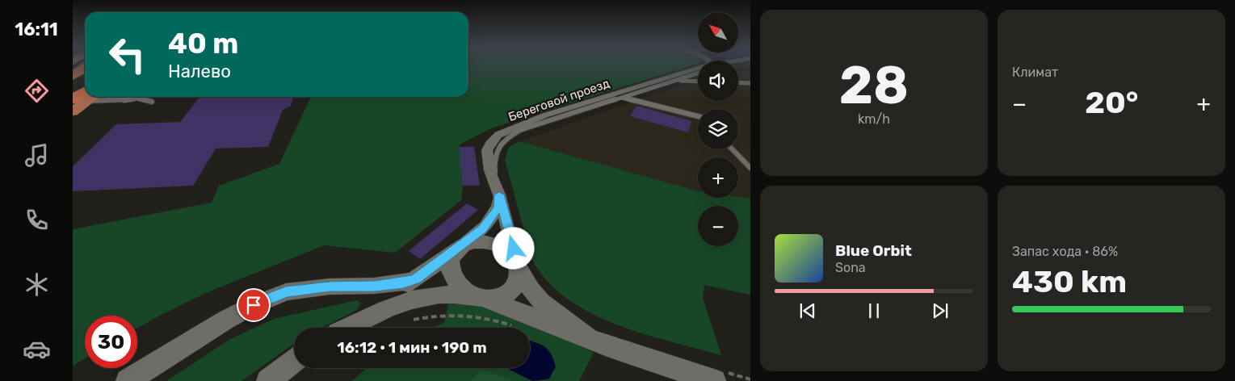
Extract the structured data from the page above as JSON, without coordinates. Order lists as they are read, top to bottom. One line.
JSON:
{"streets":{"street":["Береговой проезд"]},"north":"top left","page":{"tabs":"16:11","tile":[["28","km/h"],"Климат",["Запас хода · 86%","430 km"]],"map_buttons":["+","−"],"turn":["40 m","Налево"],"heat":["−","20°","+"],"song":["Blue Orbit","Sona"],"limit":"30","trip":"16:12 · 1 мин · 190 m"}}
